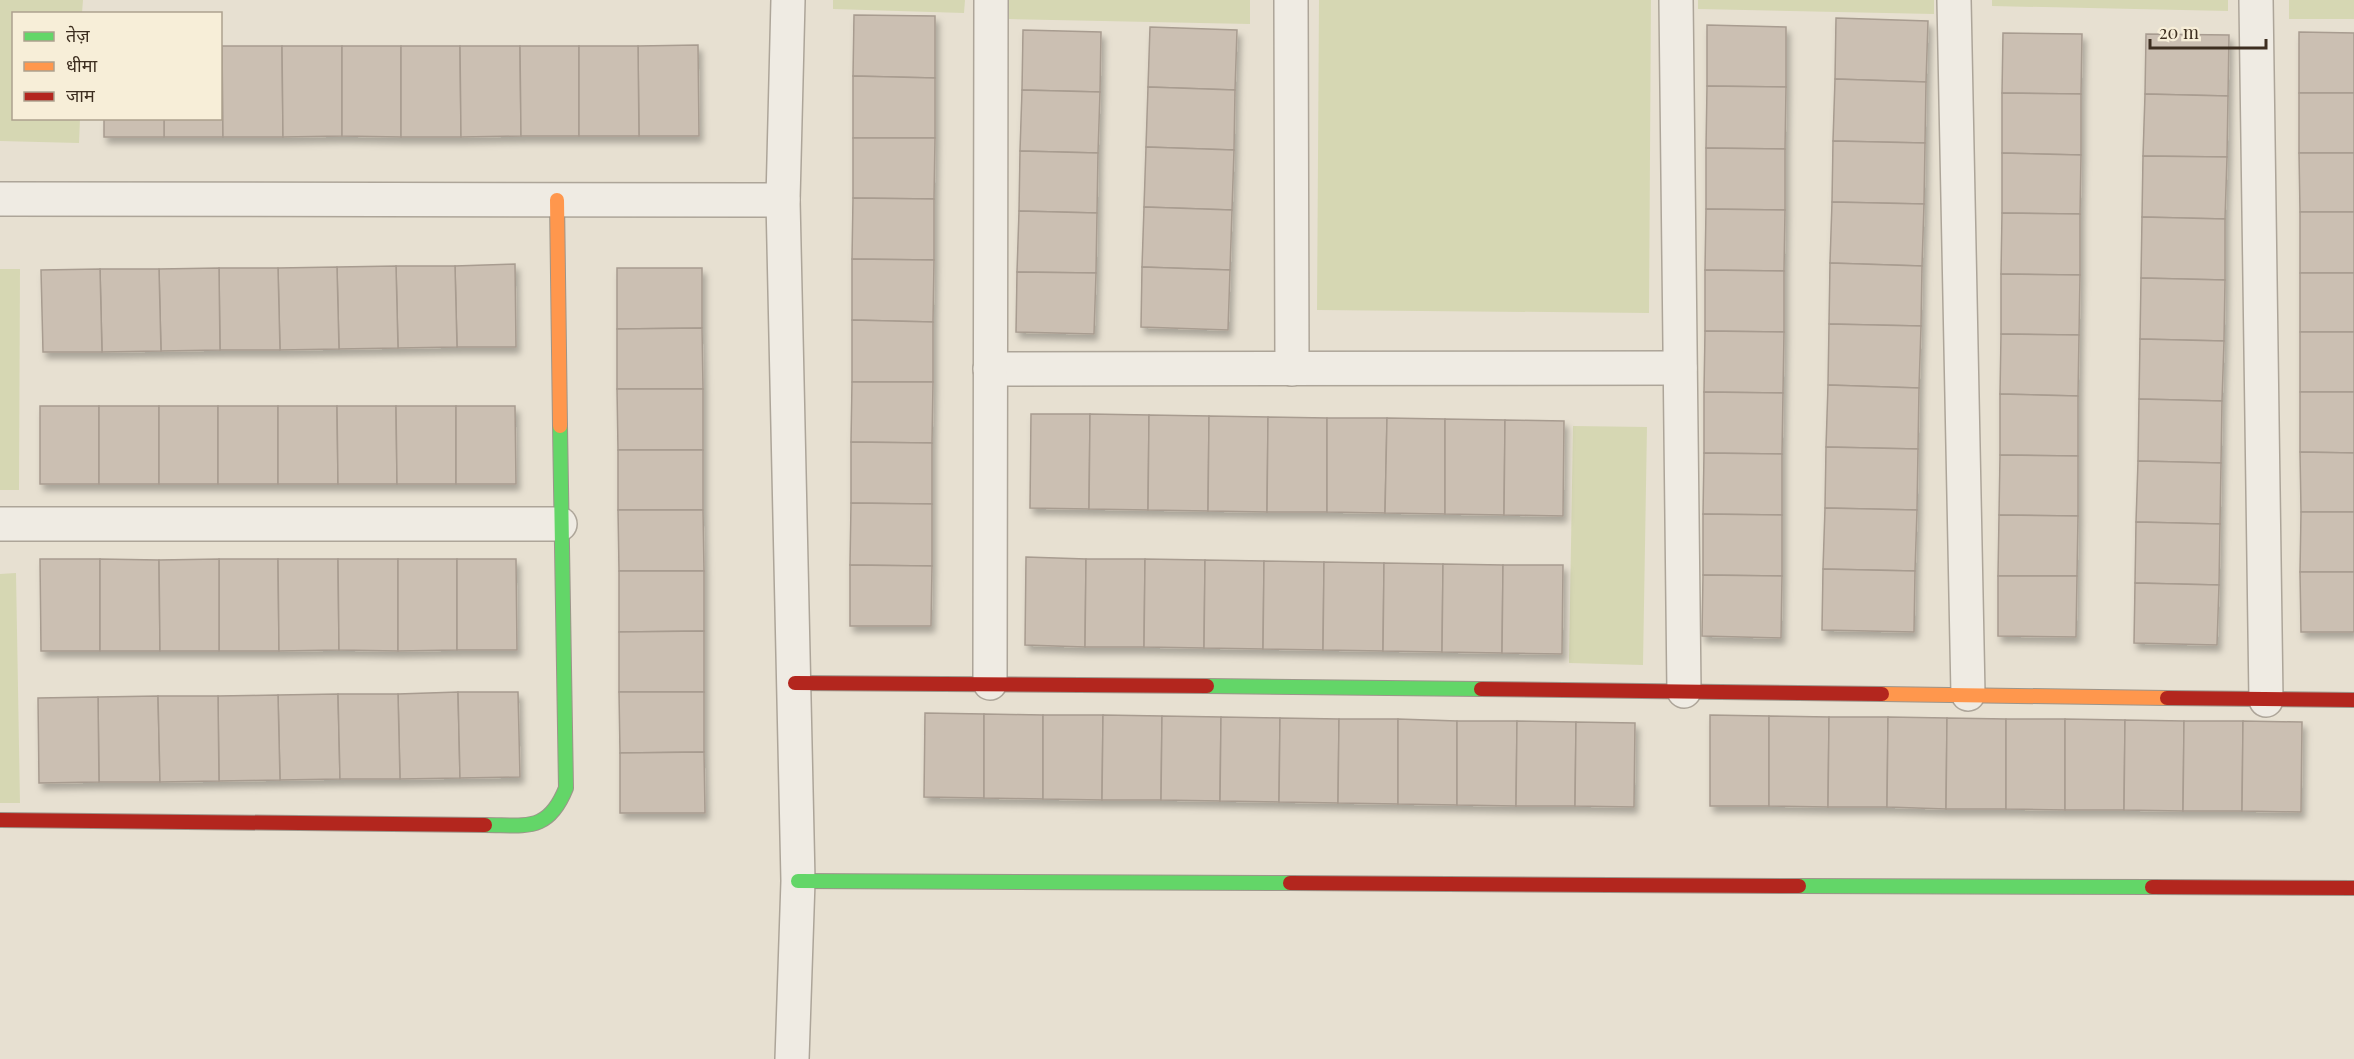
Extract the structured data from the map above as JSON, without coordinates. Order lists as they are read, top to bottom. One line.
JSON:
{"legend":["तेज़","धीमा","जाम"],"scale_bar":"20 m"}
